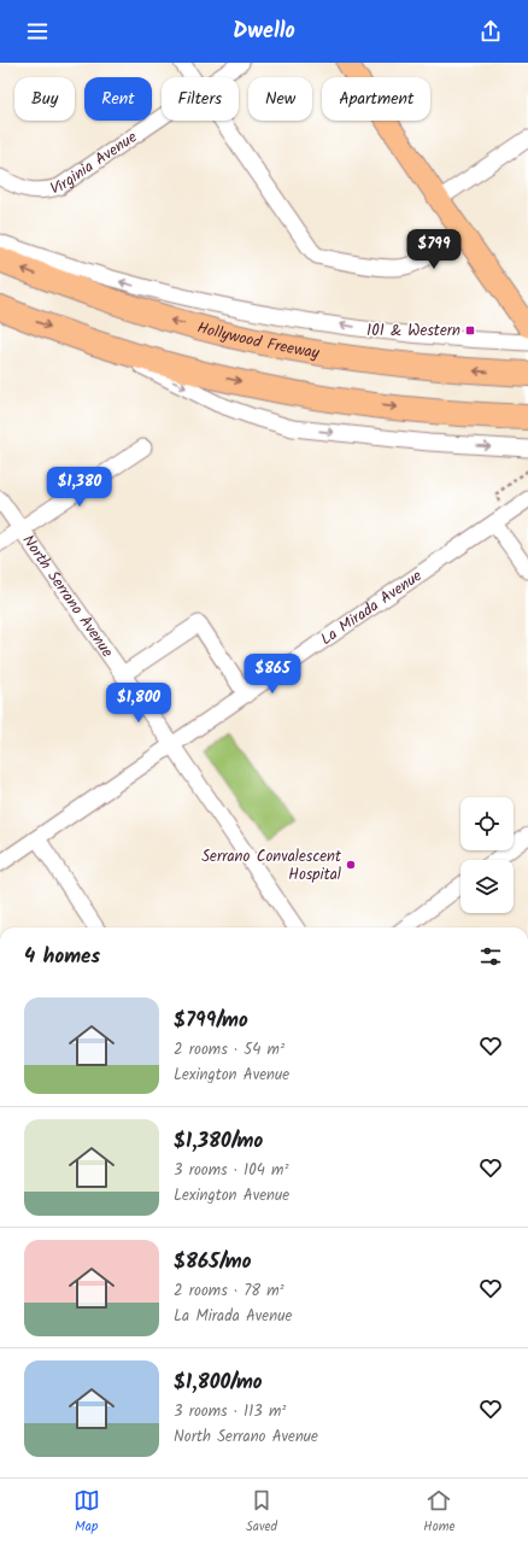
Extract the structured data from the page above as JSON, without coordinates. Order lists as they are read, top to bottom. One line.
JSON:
{"streets":{"highway":["Hollywood Freeway"],"street":["Virginia Avenue","North Serrano Avenue","La Mirada Avenue"]},"crossings":[["North Serrano Avenue","La Mirada Avenue"]],"places":{"transit":["101 & Western"],"other":["Serrano Convalescent Hospital"]},"page":{"header":"Dwello","chip":["Buy","Rent","Filters","New","Apartment"],"price":["$799","$1,380","$865","$1,800"],"heading":"4 homes","list":[{"name":"$799/mo","note":"2 rooms · 54 m² · Lexington Avenue"},{"name":"$1,380/mo","note":"3 rooms · 104 m² · Lexington Avenue"},{"name":"$865/mo","note":"2 rooms · 78 m² · La Mirada Avenue"},{"name":"$1,800/mo","note":"3 rooms · 113 m² · North Serrano Avenue"}],"tabs":["Map","Saved","Home"]}}
